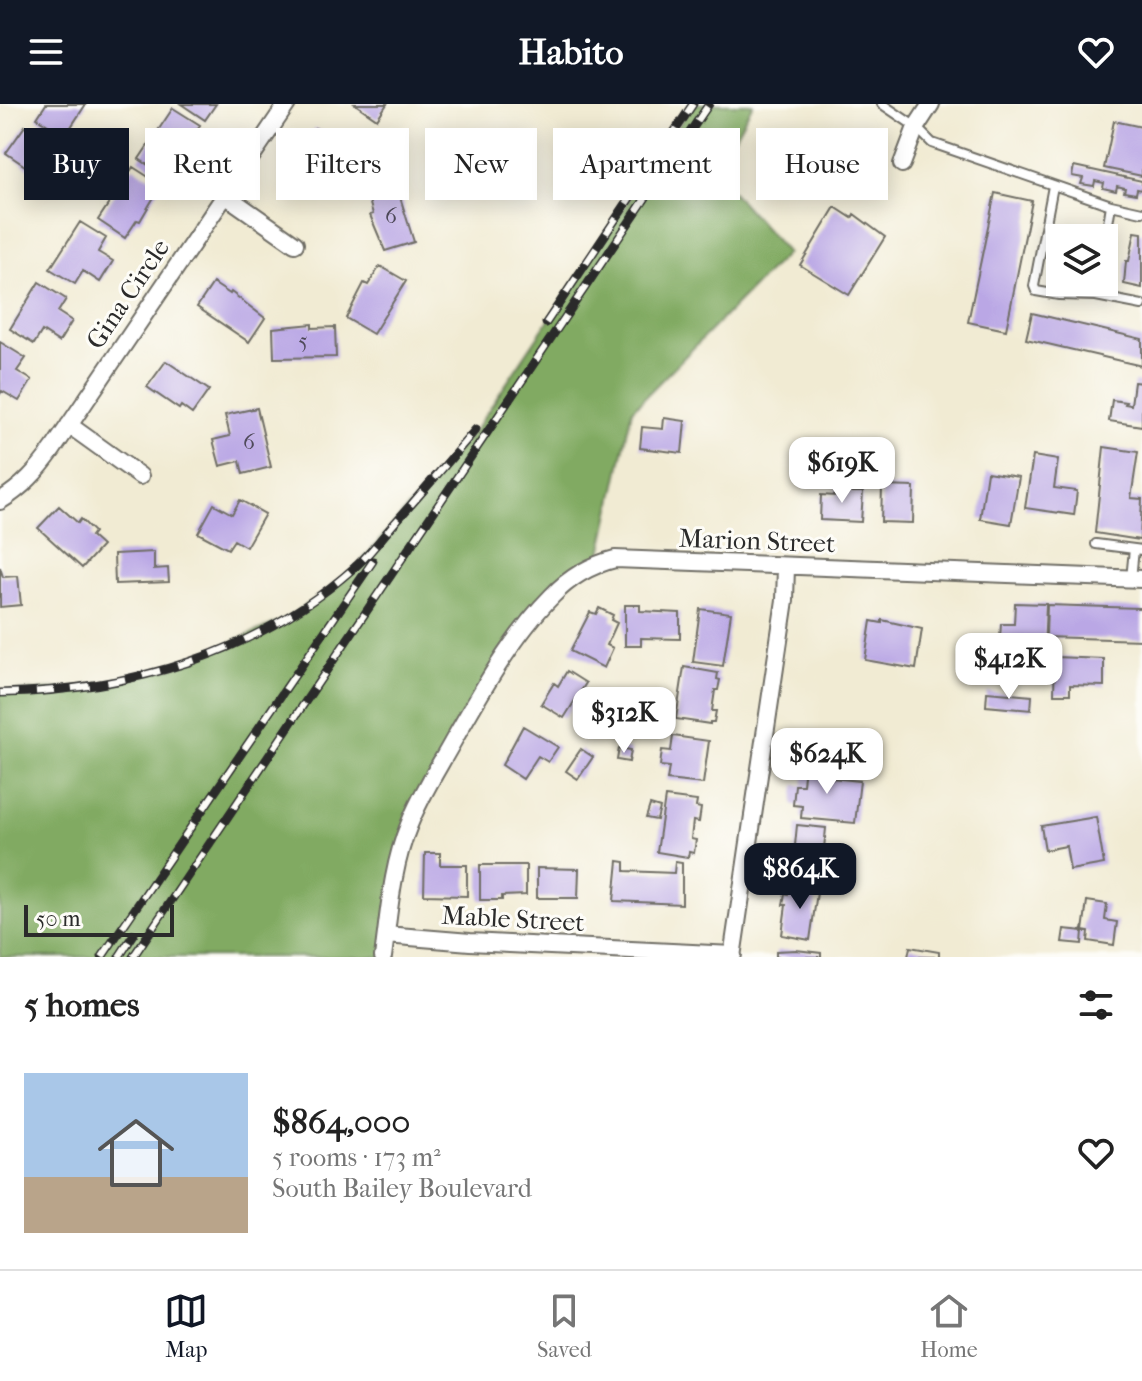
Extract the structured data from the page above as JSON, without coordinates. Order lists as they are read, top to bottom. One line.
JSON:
{"streets":{"street":["Gina Circle","Marion Street","Mable Street"]},"crossings":[["Marion Street","Mable Street"]],"house_numbers":["6","5","6"],"scale_bar":"50 m","page":{"header":"Habito","chip":["Buy","Rent","Filters","New","Apartment","House"],"price":["$619K","$412K","$312K","$624K","$864K"],"scale":"50 m","heading":"5 homes","list":[{"name":"$864,000","note":"5 rooms · 173 m² · South Bailey Boulevard"}],"tabs":["Map","Saved","Home"]}}
